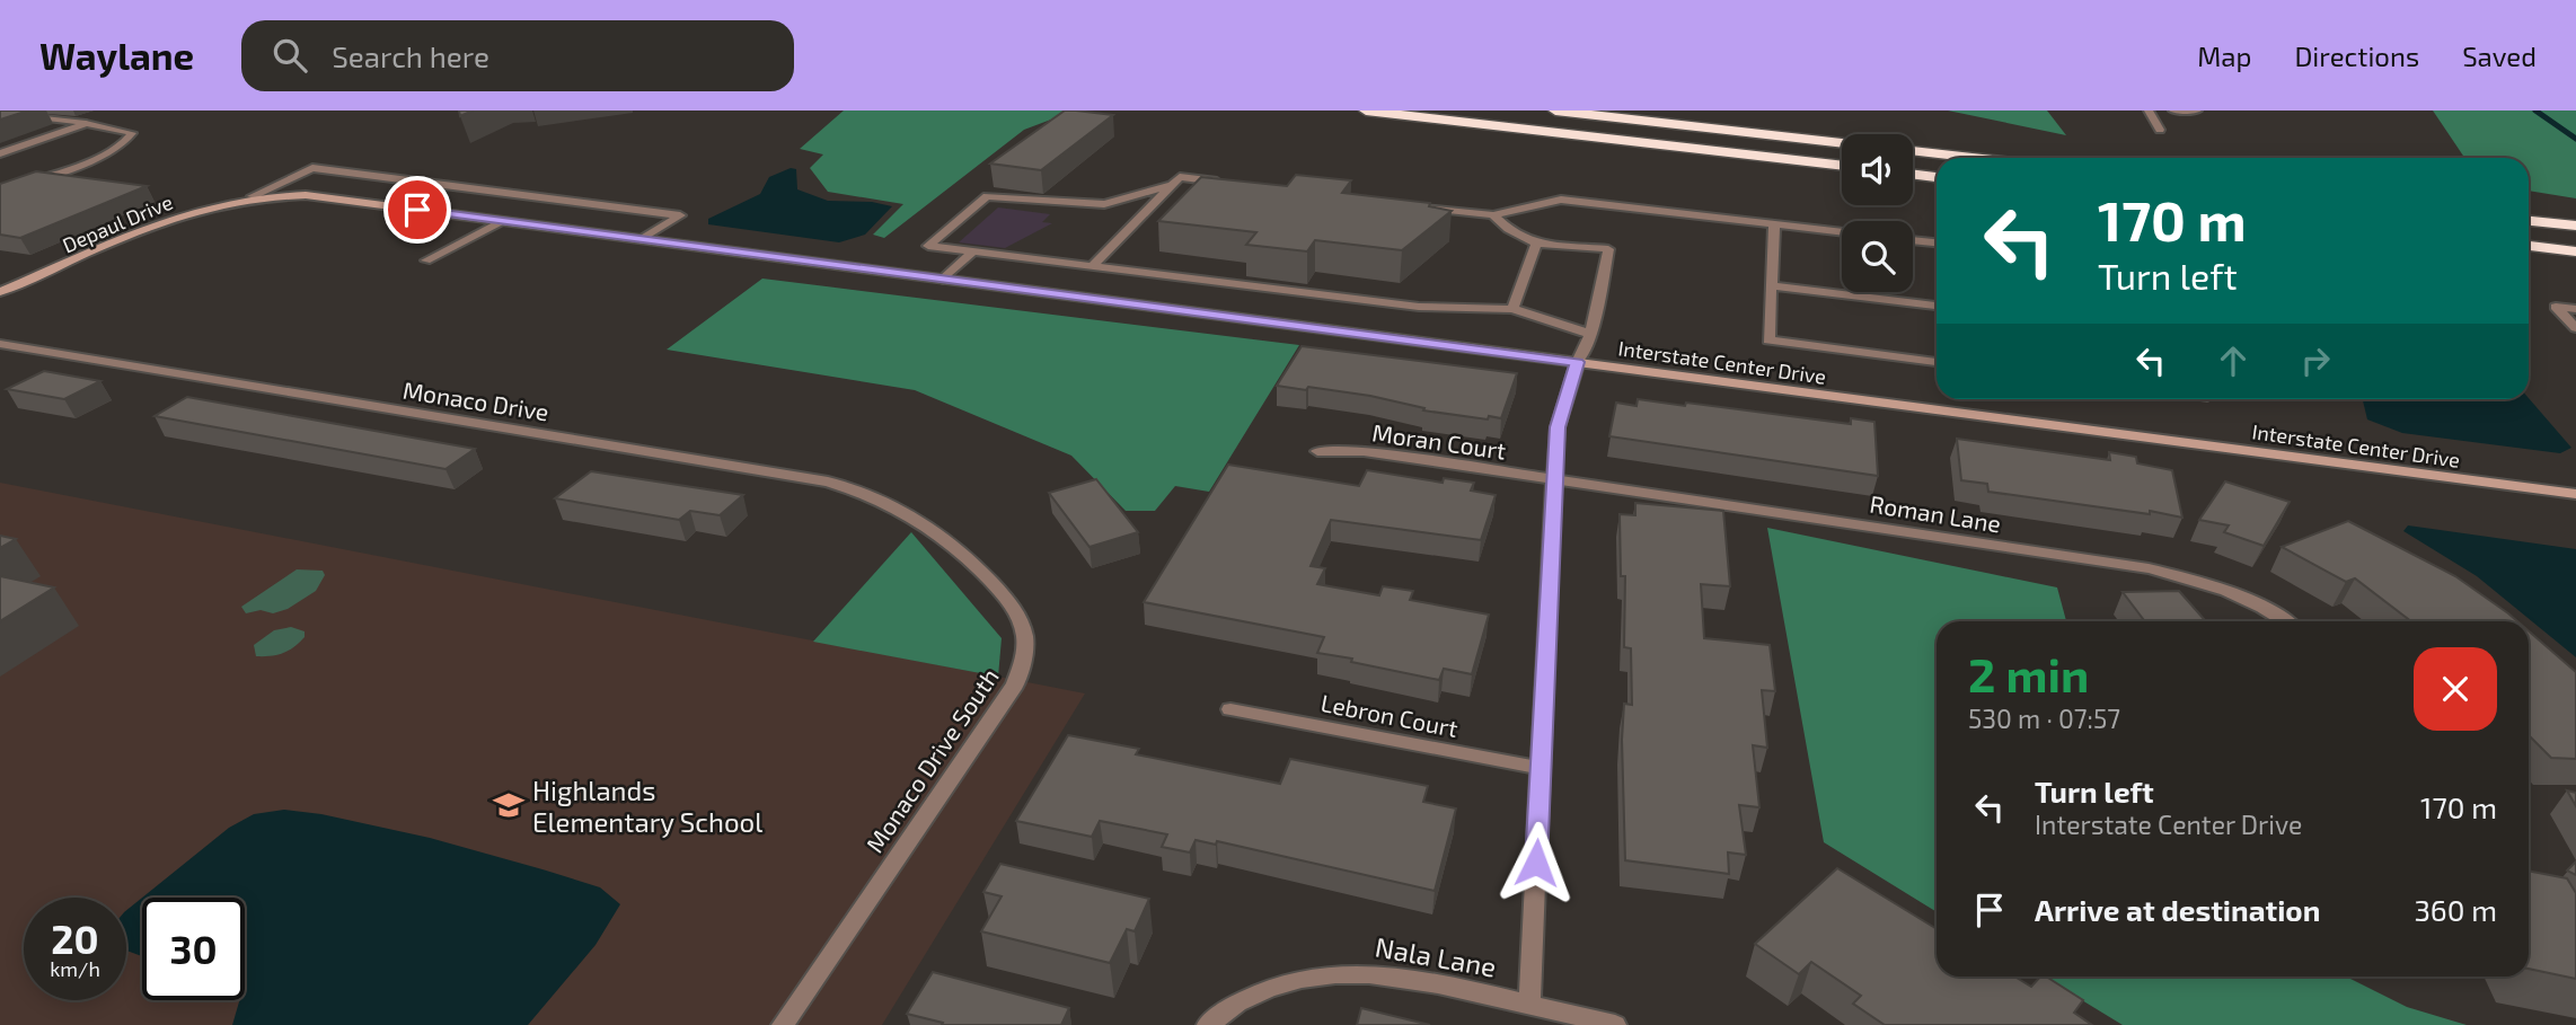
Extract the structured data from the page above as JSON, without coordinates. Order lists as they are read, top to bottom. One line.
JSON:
{"streets":{"street":["Depaul Drive","Interstate Center Drive","Monaco Drive","Moran Court","Roman Lane","Lebron Court","Monaco Drive South","Nala Lane"]},"crossings":[["Depaul Drive","Interstate Center Drive"],["Monaco Drive","Monaco Drive South"],["Moran Court","Roman Lane"]],"places":{"school or university":["Highlands Elementary School"]},"page":{"header":"Waylane","search":"Search here","nav":["Map","Directions","Saved"],"turn":["170 m","Turn left"],"heading":["2 min","530 m · 07:57"],"list":[{"name":"Turn left","note":"Interstate Center Drive","value":"170 m"},{"name":"Arrive at destination","value":"360 m"}],"speed":"20 km/h","limit":"30"}}
